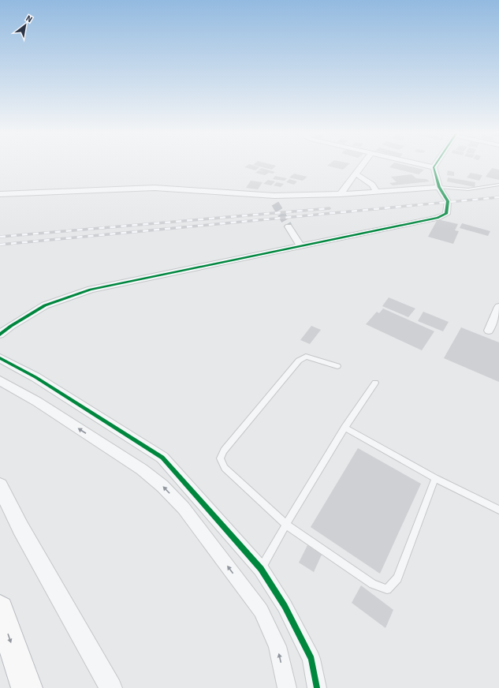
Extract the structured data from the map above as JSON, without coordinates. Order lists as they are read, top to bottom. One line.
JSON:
{"north":"top right"}
